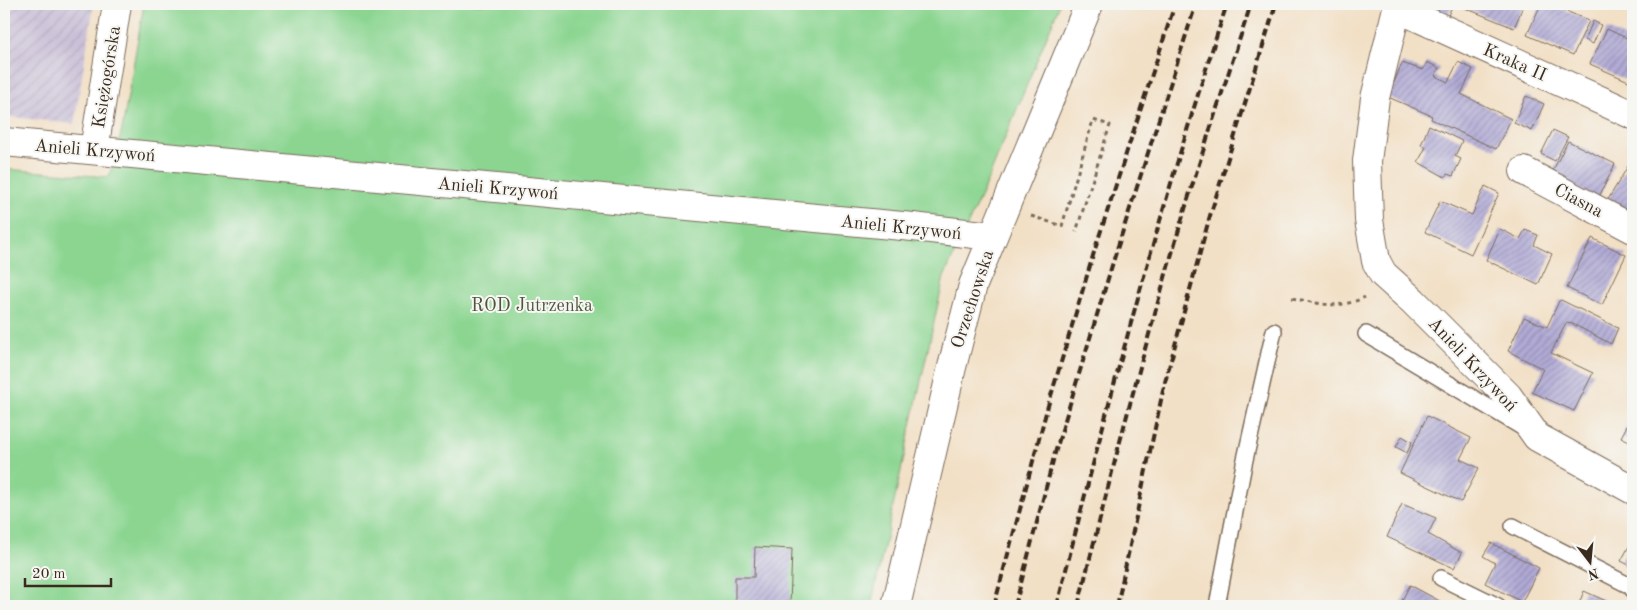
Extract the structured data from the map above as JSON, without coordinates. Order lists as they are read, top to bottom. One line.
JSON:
{"streets":{"street":["Kraka II","Księżogórska","Anieli Krzywoń","Ciasna","Orzechowska"]},"crossings":[["Kraka II","Anieli Krzywoń"],["Księżogórska","Anieli Krzywoń"],["Anieli Krzywoń","Orzechowska"]],"parks":["ROD Jutrzenka"],"scale_bar":"20 m","north":"bottom"}
